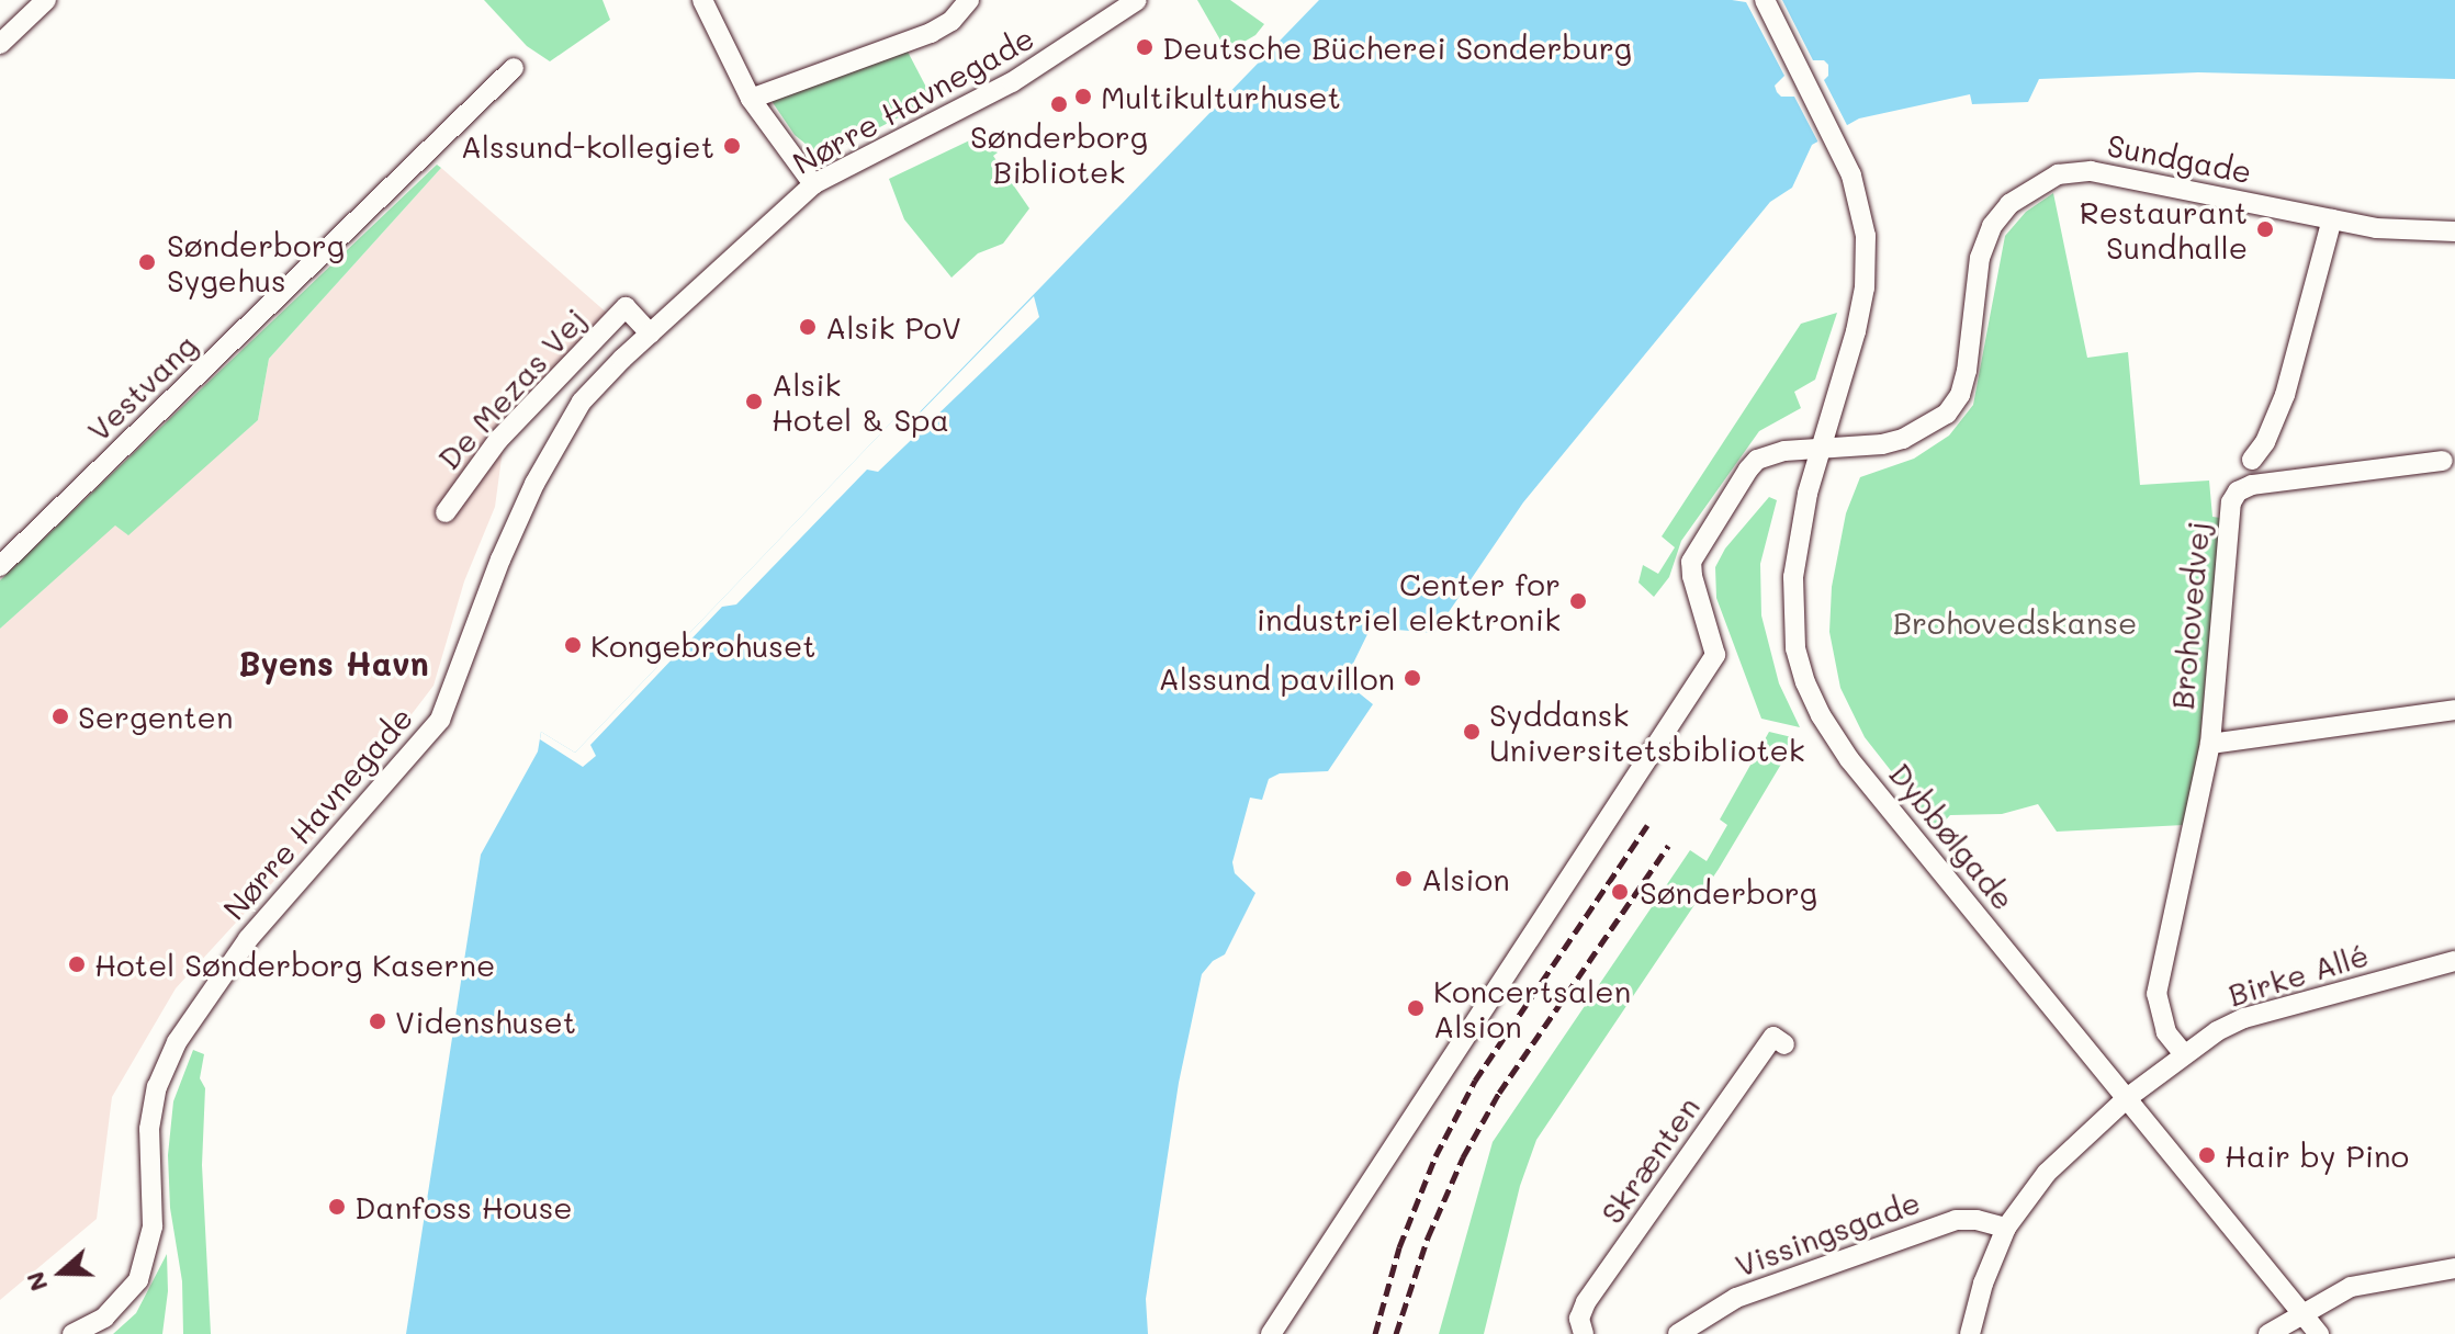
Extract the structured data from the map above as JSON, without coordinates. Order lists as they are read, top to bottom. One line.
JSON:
{"streets":{"street":["Nørre Havnegade","Sundgade","Vestvang","De Mezas Vej","Brohovedvej","Dybbølgade","Birke Allé","Skrænten","Vissingsgade"]},"crossings":[["Nørre Havnegade","De Mezas Vej"],["Sundgade","Dybbølgade"],["Brohovedvej","Birke Allé"],["Dybbølgade","Birke Allé"],["Birke Allé","Vissingsgade"]],"districts":["Byens Havn"],"parks":["Brohovedskanse"],"places":["Deutsche Bücherei Sonderburg","Multikulturhuset","Sønderborg Bibliotek","Alssund-kollegiet","Restaurant Sundhalle","Sønderborg Sygehus","Alsik PoV","Alsik Hotel & Spa","Center for industriel elektronik","Kongebrohuset","Alssund pavillon","Sergenten","Syddansk Universitetsbibliotek","Alsion","Sønderborg","Hotel Sønderborg Kaserne","Koncertsalen Alsion","Videnshuset","Hair by Pino","Danfoss House"],"north":"left"}
